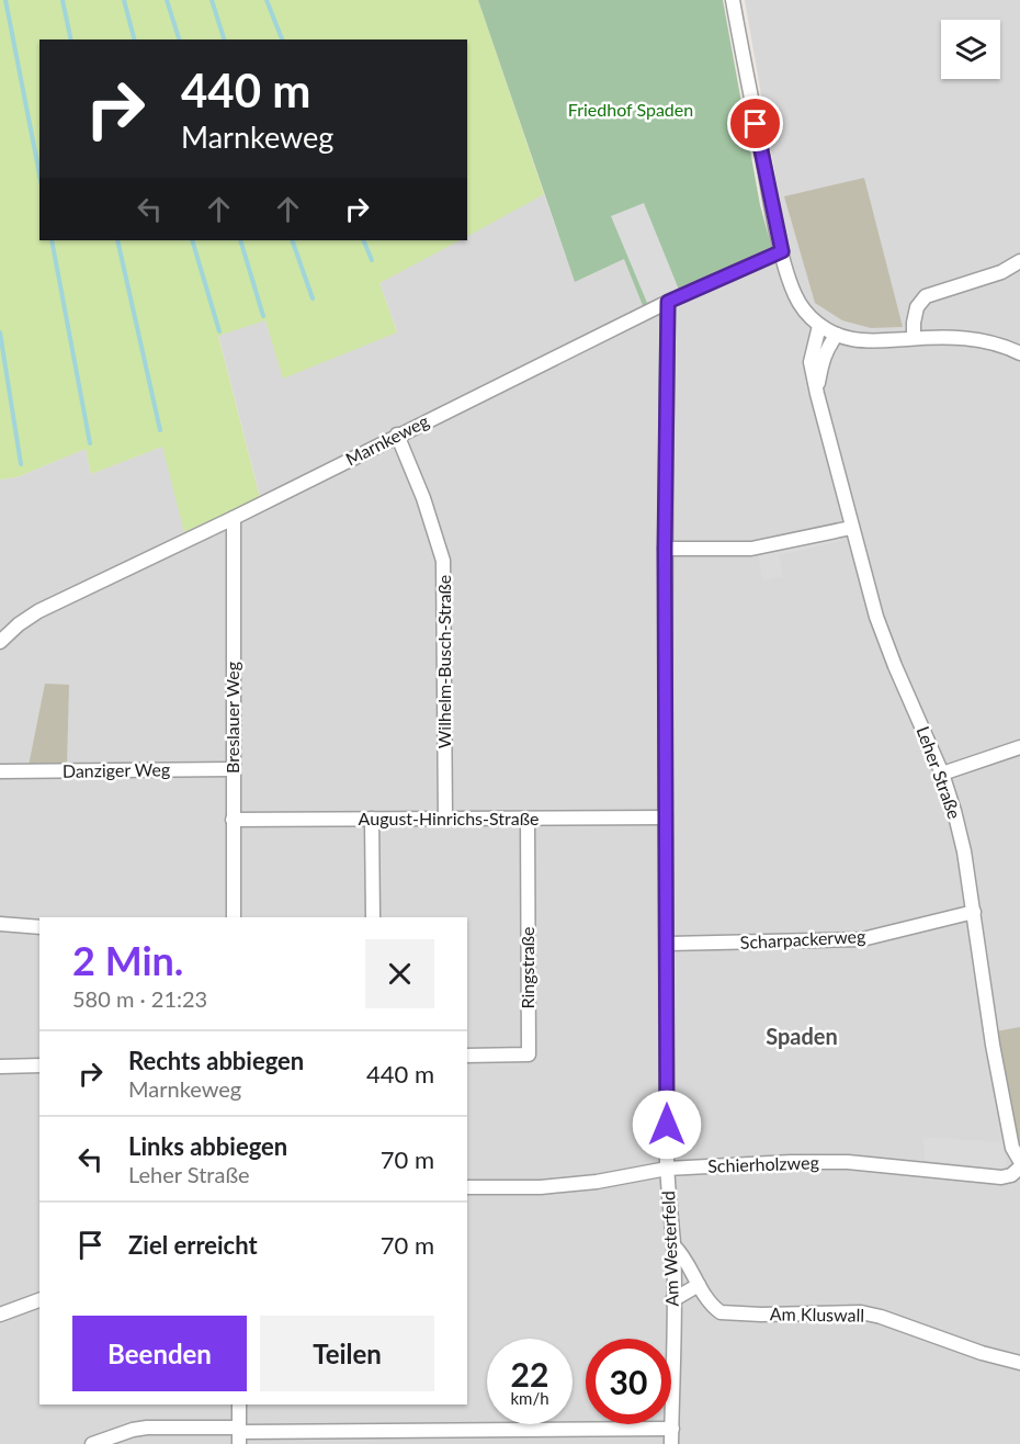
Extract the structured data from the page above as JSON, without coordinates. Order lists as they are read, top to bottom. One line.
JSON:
{"streets":{"street":["Marnkeweg","Wilhelm-Busch-Straße","Breslauer Weg","Danziger Weg","Leher Straße","August-Hinrichs-Straße","Scharpackerweg","Ringstraße","Schierholzweg","Am Westerfeld","Am Kluswall"]},"crossings":[["Marnkeweg","Wilhelm-Busch-Straße"],["Marnkeweg","Breslauer Weg"],["Marnkeweg","Am Westerfeld"],["Wilhelm-Busch-Straße","August-Hinrichs-Straße"],["Breslauer Weg","Danziger Weg"],["Breslauer Weg","August-Hinrichs-Straße"],["Leher Straße","Scharpackerweg"],["August-Hinrichs-Straße","Ringstraße"],["August-Hinrichs-Straße","Am Westerfeld"],["Scharpackerweg","Am Westerfeld"],["Schierholzweg","Am Westerfeld"],["Am Westerfeld","Am Kluswall"]],"districts":["Spaden"],"parks":["Friedhof Spaden"],"page":{"turn":["440 m","Marnkeweg"],"heading":["2 Min.","580 m · 21:23"],"list":[{"name":"Rechts abbiegen","note":"Marnkeweg","value":"440 m"},{"name":"Links abbiegen","note":"Leher Straße","value":"70 m"},{"name":"Ziel erreicht","value":"70 m"}],"buttons":["Beenden","Teilen"],"speed":"22 km/h","limit":"30"}}
